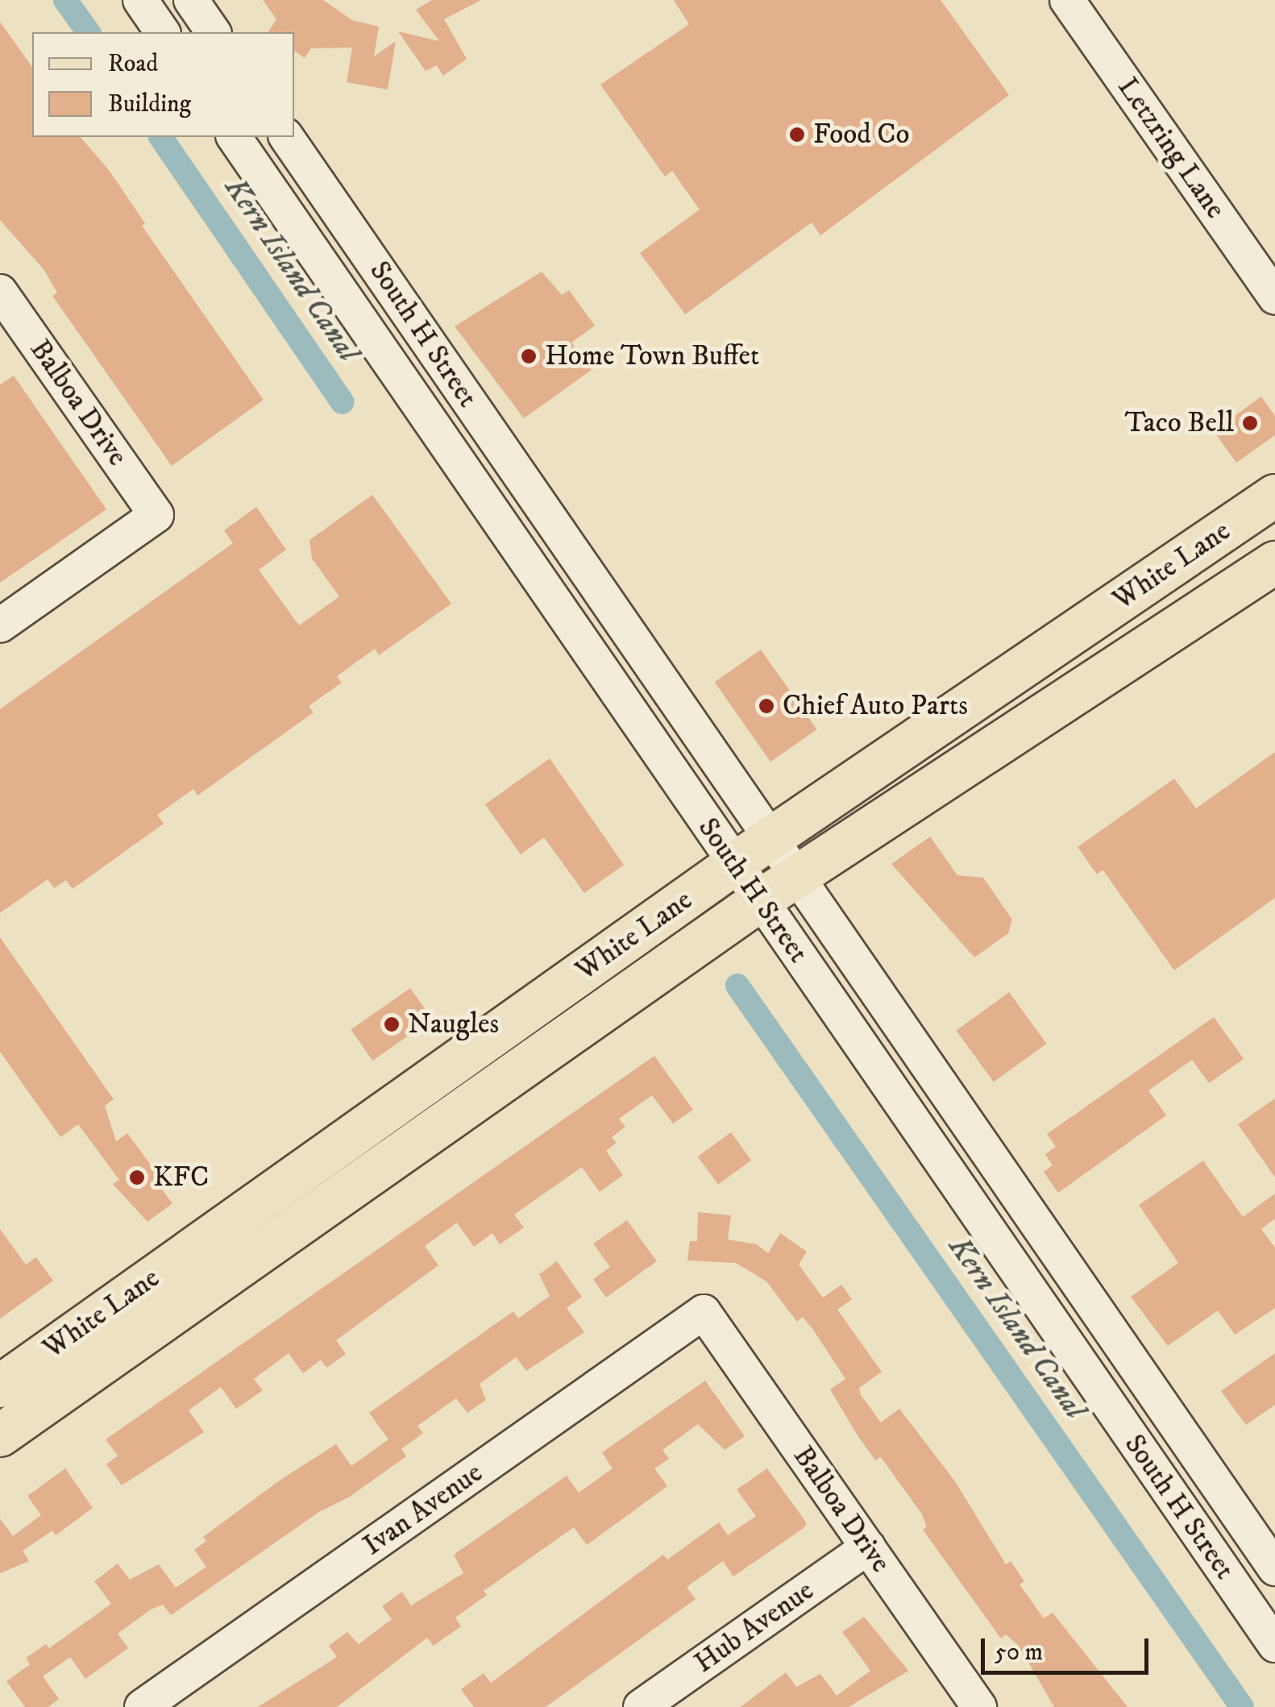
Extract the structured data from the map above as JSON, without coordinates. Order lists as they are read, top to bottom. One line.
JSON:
{"streets":{"main road":["White Lane"],"street":["Letzring Lane","South H Street","Balboa Drive","Ivan Avenue","Hub Avenue"]},"crossings":[["South H Street","White Lane"],["Balboa Drive","Ivan Avenue"],["Balboa Drive","Hub Avenue"]],"water":["Kern Island Canal"],"places":["Food Co","Home Town Buffet","Taco Bell","Chief Auto Parts","Naugles","KFC"],"legend":["Road","Building"],"scale_bar":"50 m"}
